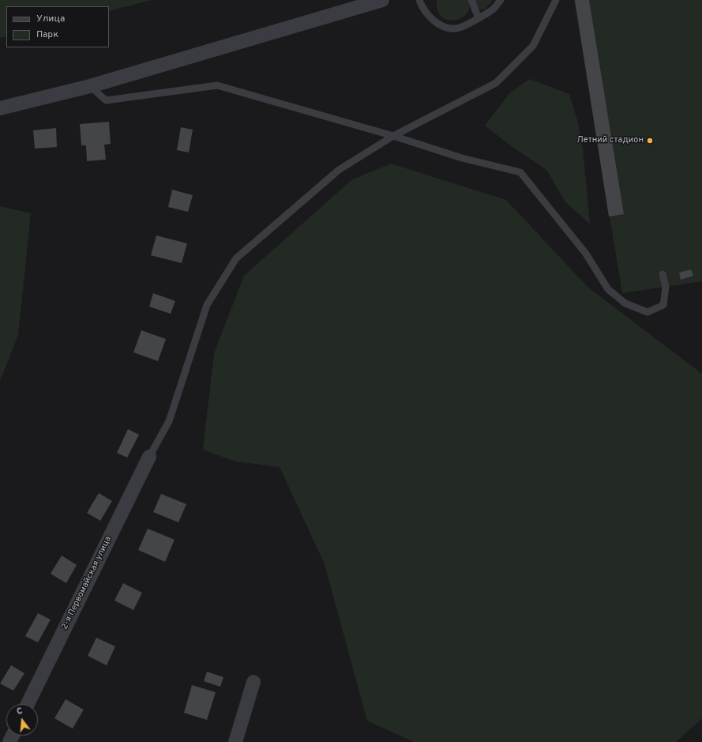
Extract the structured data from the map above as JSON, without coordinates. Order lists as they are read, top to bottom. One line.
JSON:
{"streets":{"street":["2-я Первомайская улица"]},"places":["Летний стадион"],"legend":["Улица","Парк"],"north":"top"}
